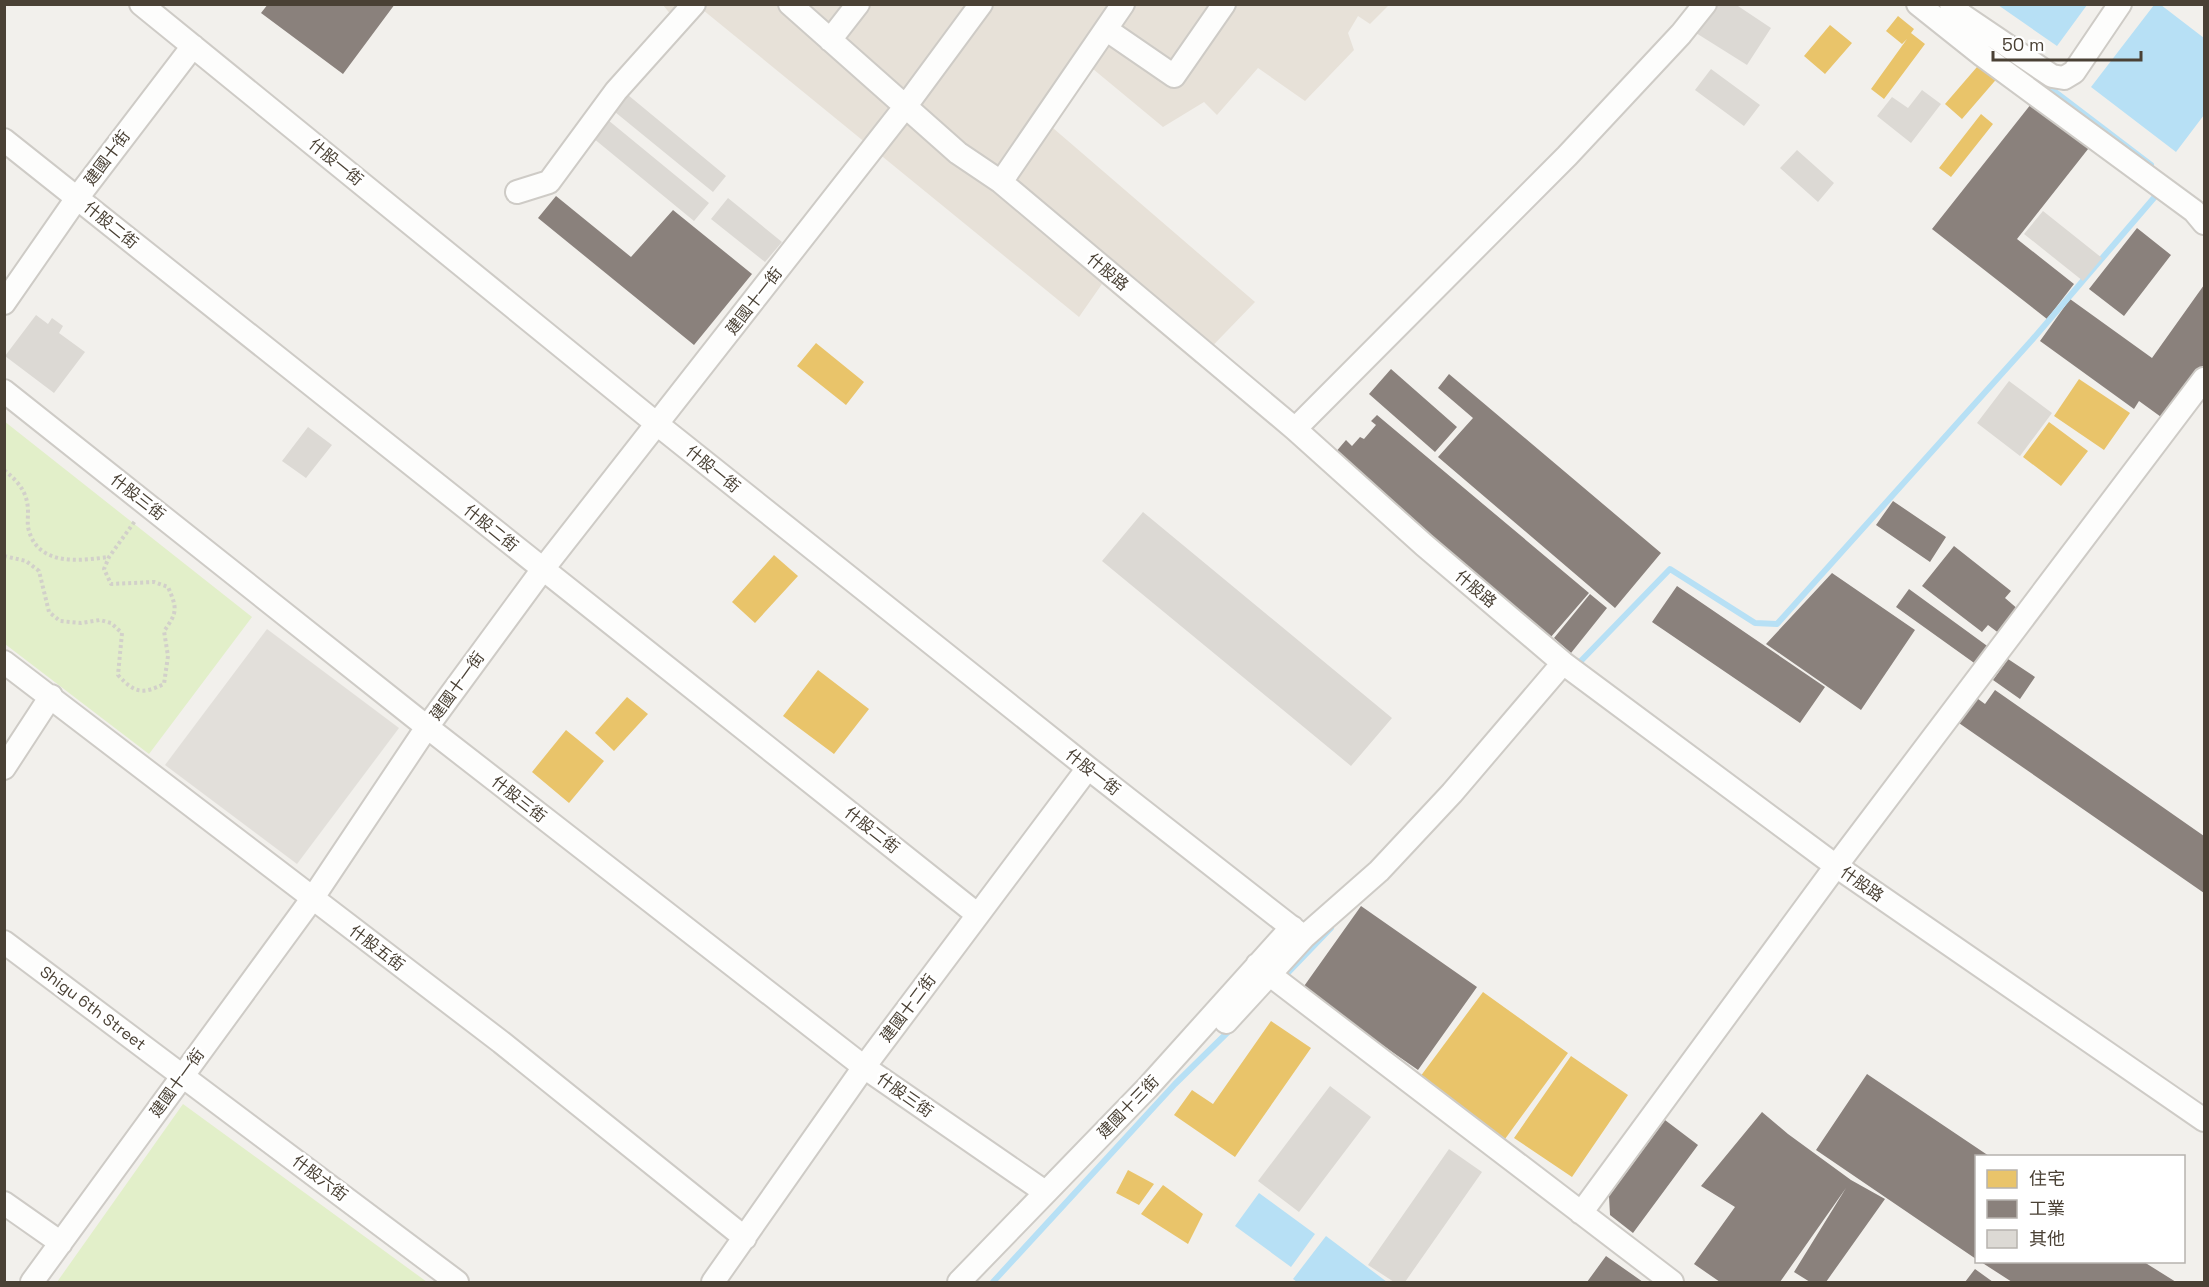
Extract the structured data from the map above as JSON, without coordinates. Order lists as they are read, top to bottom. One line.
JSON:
{"streets":{"street":["建國十街","什股一街","什股二街","什股路","建國十一街","什股三街","什股五街","Shigu 6th Street","建國十二街","建國十三街","什股六街"]},"crossings":[["建國十街","什股一街"],["建國十街","什股二街"],["什股一街","建國十一街"],["什股一街","建國十二街"],["什股一街","建國十三街"],["什股二街","建國十一街"],["什股二街","建國十二街"],["什股路","建國十一街"],["什股路","建國十三街"],["建國十一街","什股三街"],["建國十一街","什股五街"],["建國十一街","Shigu 6th Street"],["建國十一街","什股六街"],["什股三街","建國十二街"],["什股三街","建國十三街"],["什股五街","建國十二街"],["Shigu 6th Street","什股六街"]],"legend":["住宅","工業","其他"],"scale_bar":"50 m"}
